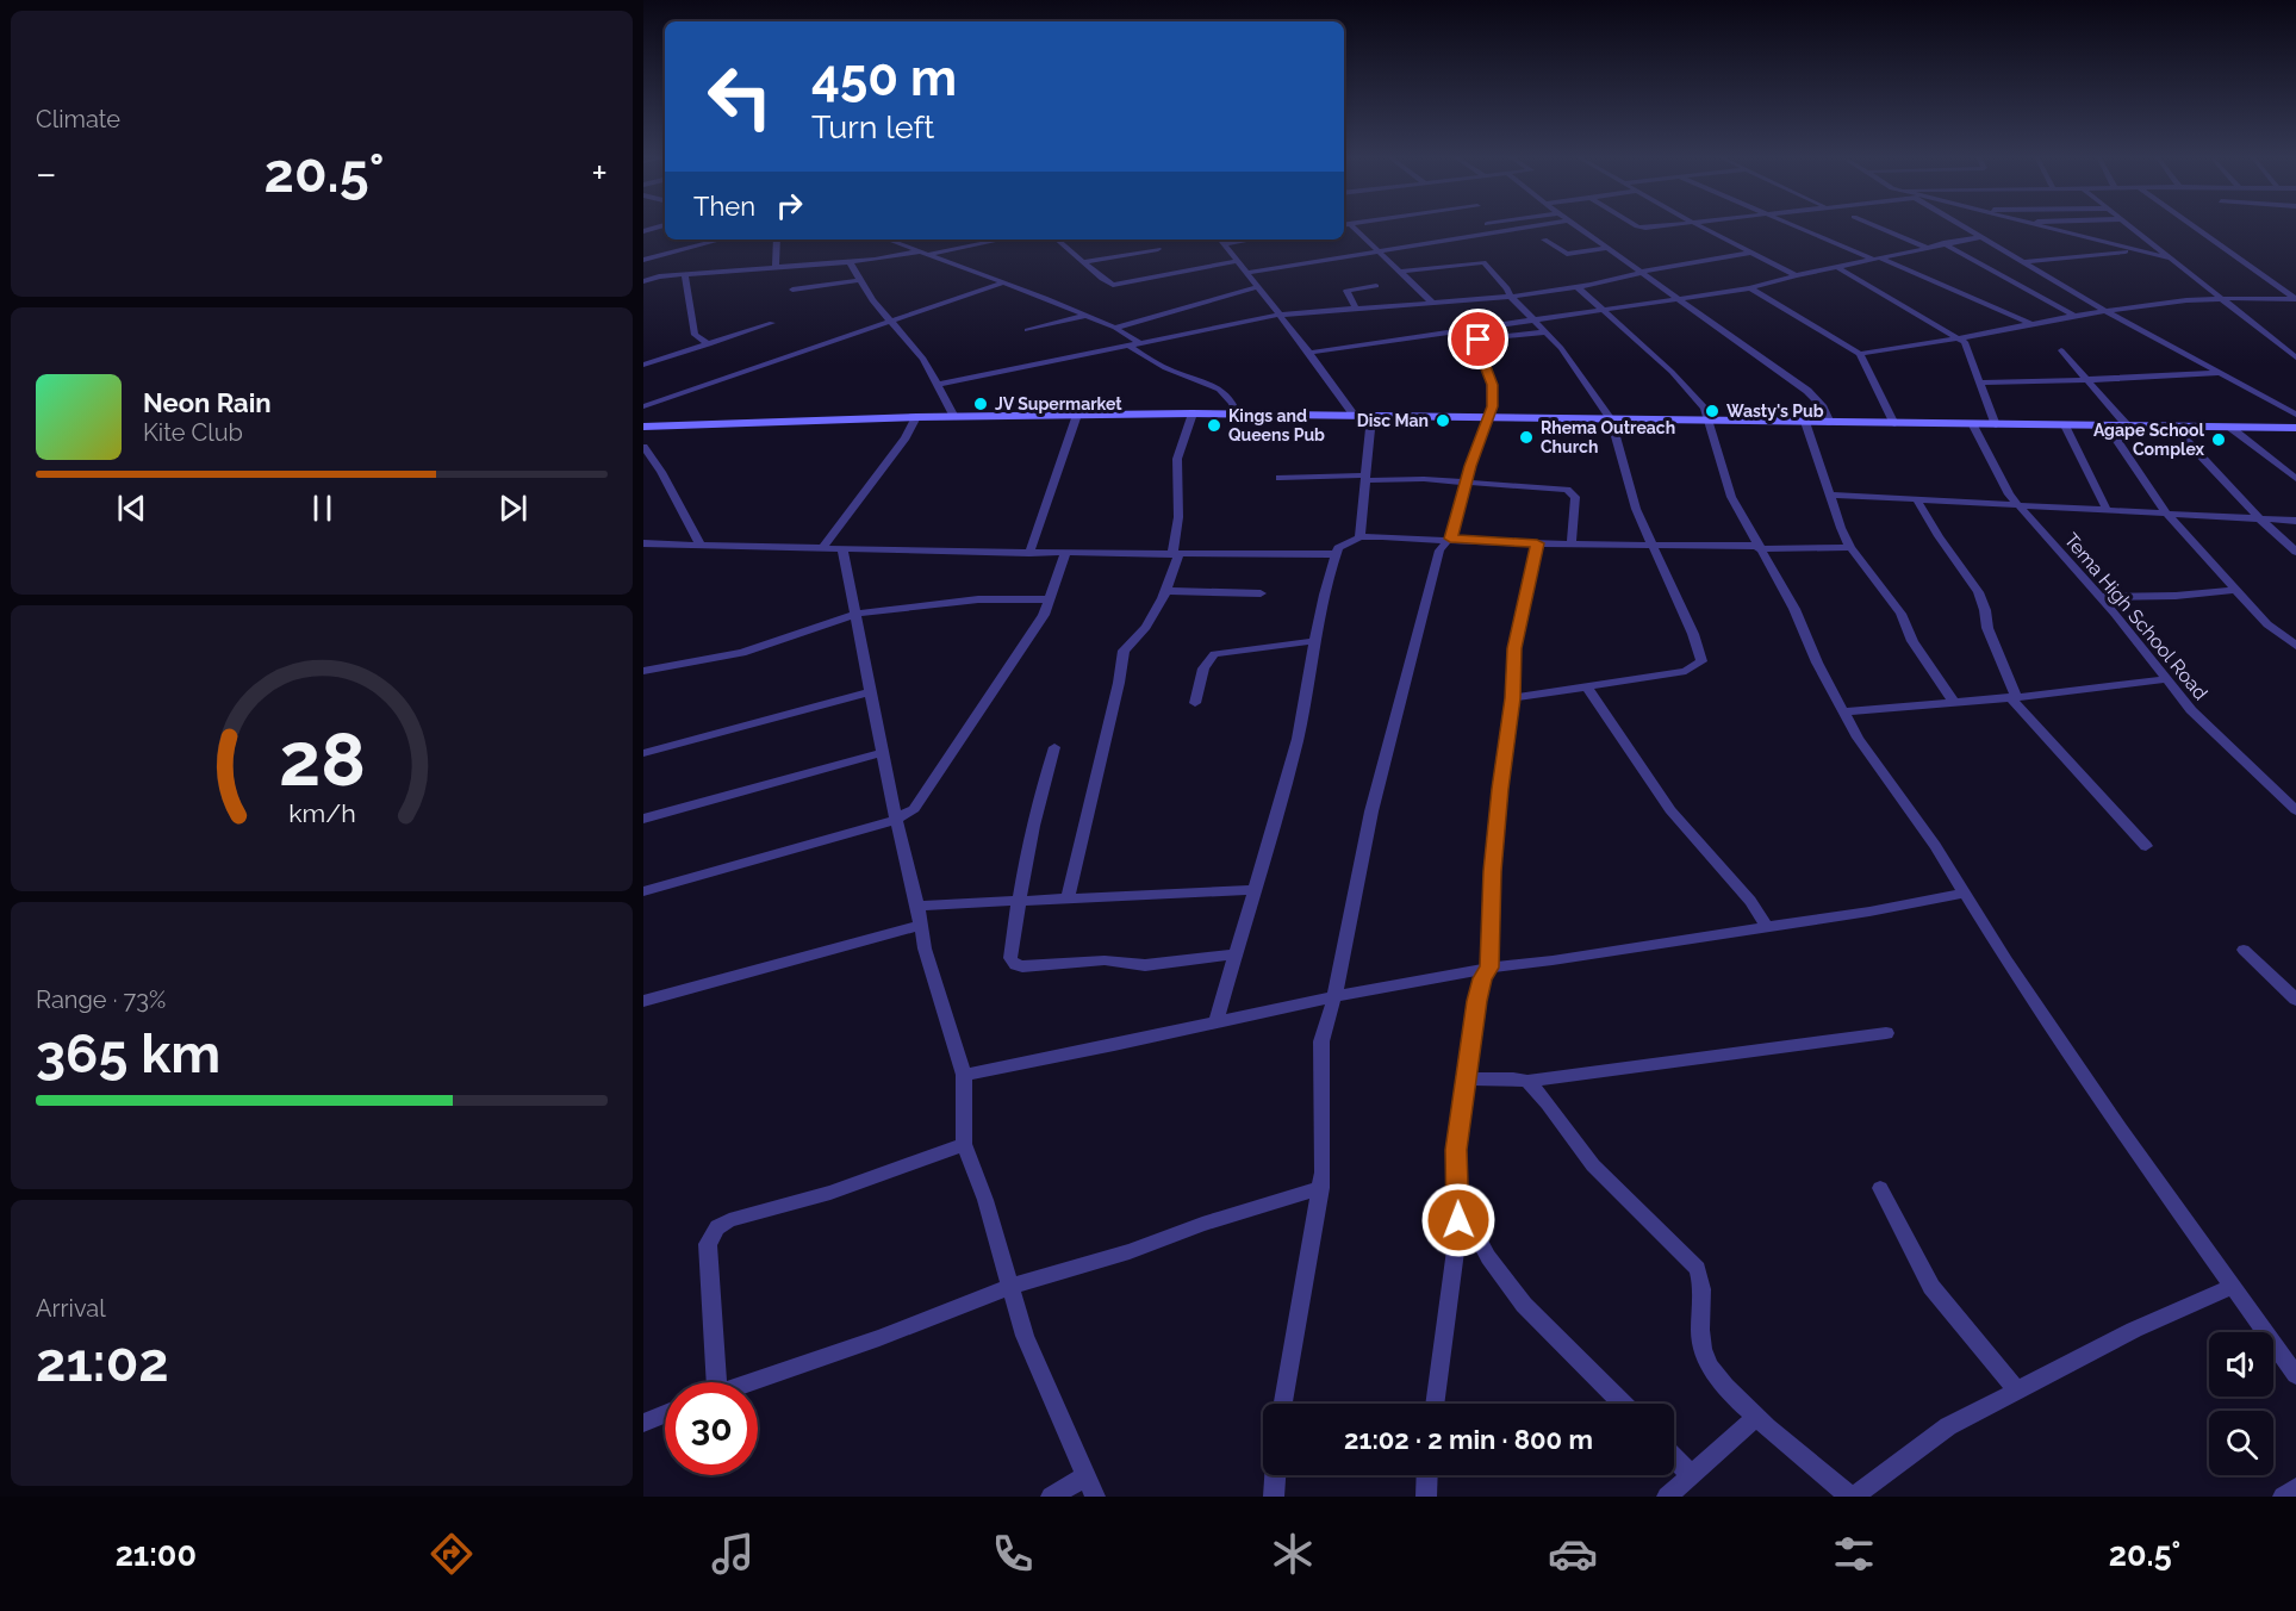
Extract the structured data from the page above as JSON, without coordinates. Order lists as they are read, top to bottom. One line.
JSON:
{"streets":{"street":["Tema High School Road"]},"places":["JV Supermarket","Wasty's Pub","Disc Man","Kings and Queens Pub","Rhema Outreach Church","Agape School Complex"],"page":{"tile":["Climate",["Range · 73%","365 km"],["Arrival","21:02"]],"turn":["450 m","Turn left"],"heat":["−","20.5°","+"],"then":"Then","song":["Neon Rain","Kite Club"],"limit":"30","trip":"21:02 · 2 min · 800 m","tabs":["21:00","20.5°"],"gauge":["28","km/h"]}}
